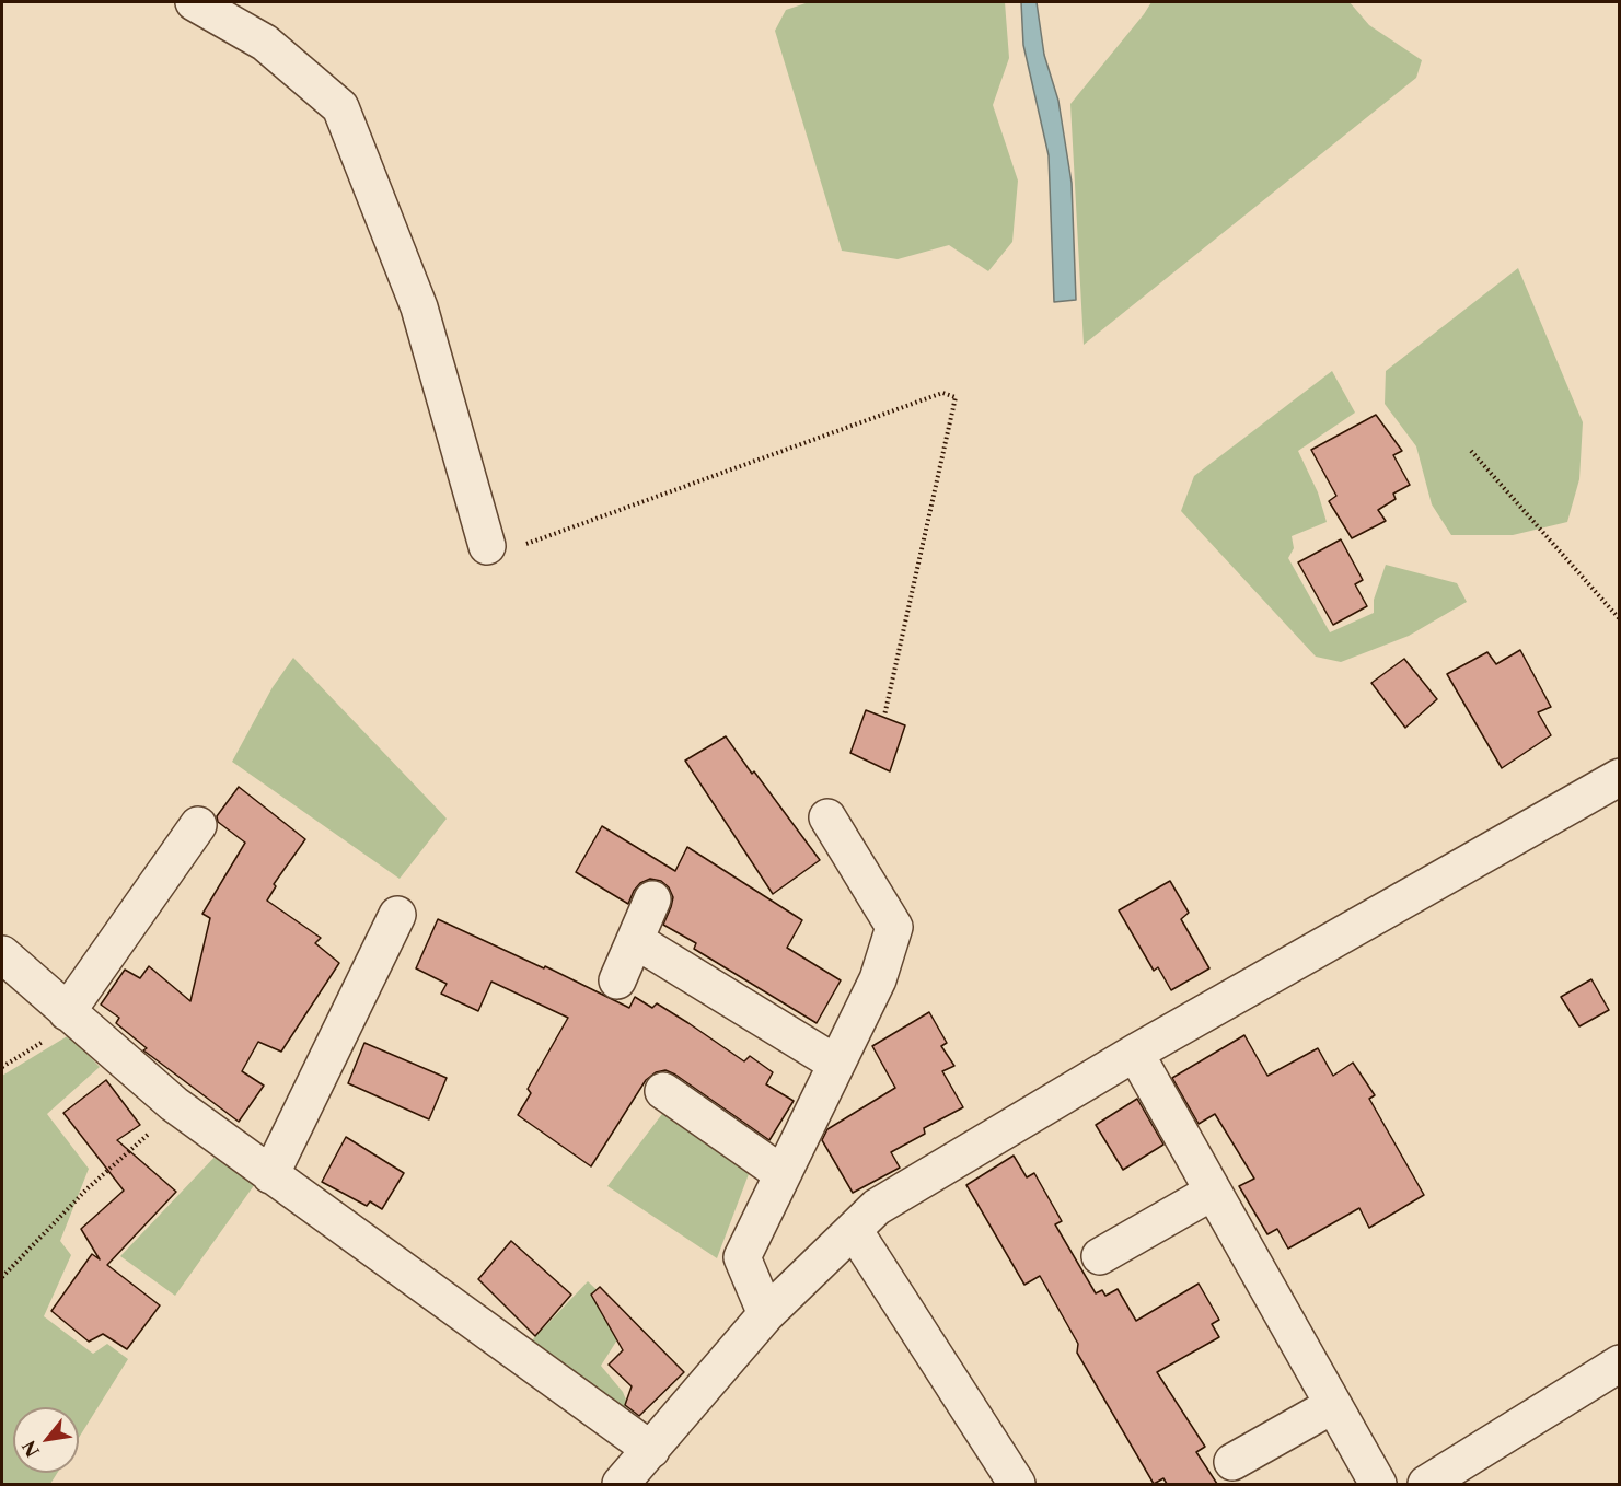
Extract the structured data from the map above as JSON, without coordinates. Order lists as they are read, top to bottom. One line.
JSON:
{"north":"bottom left"}
